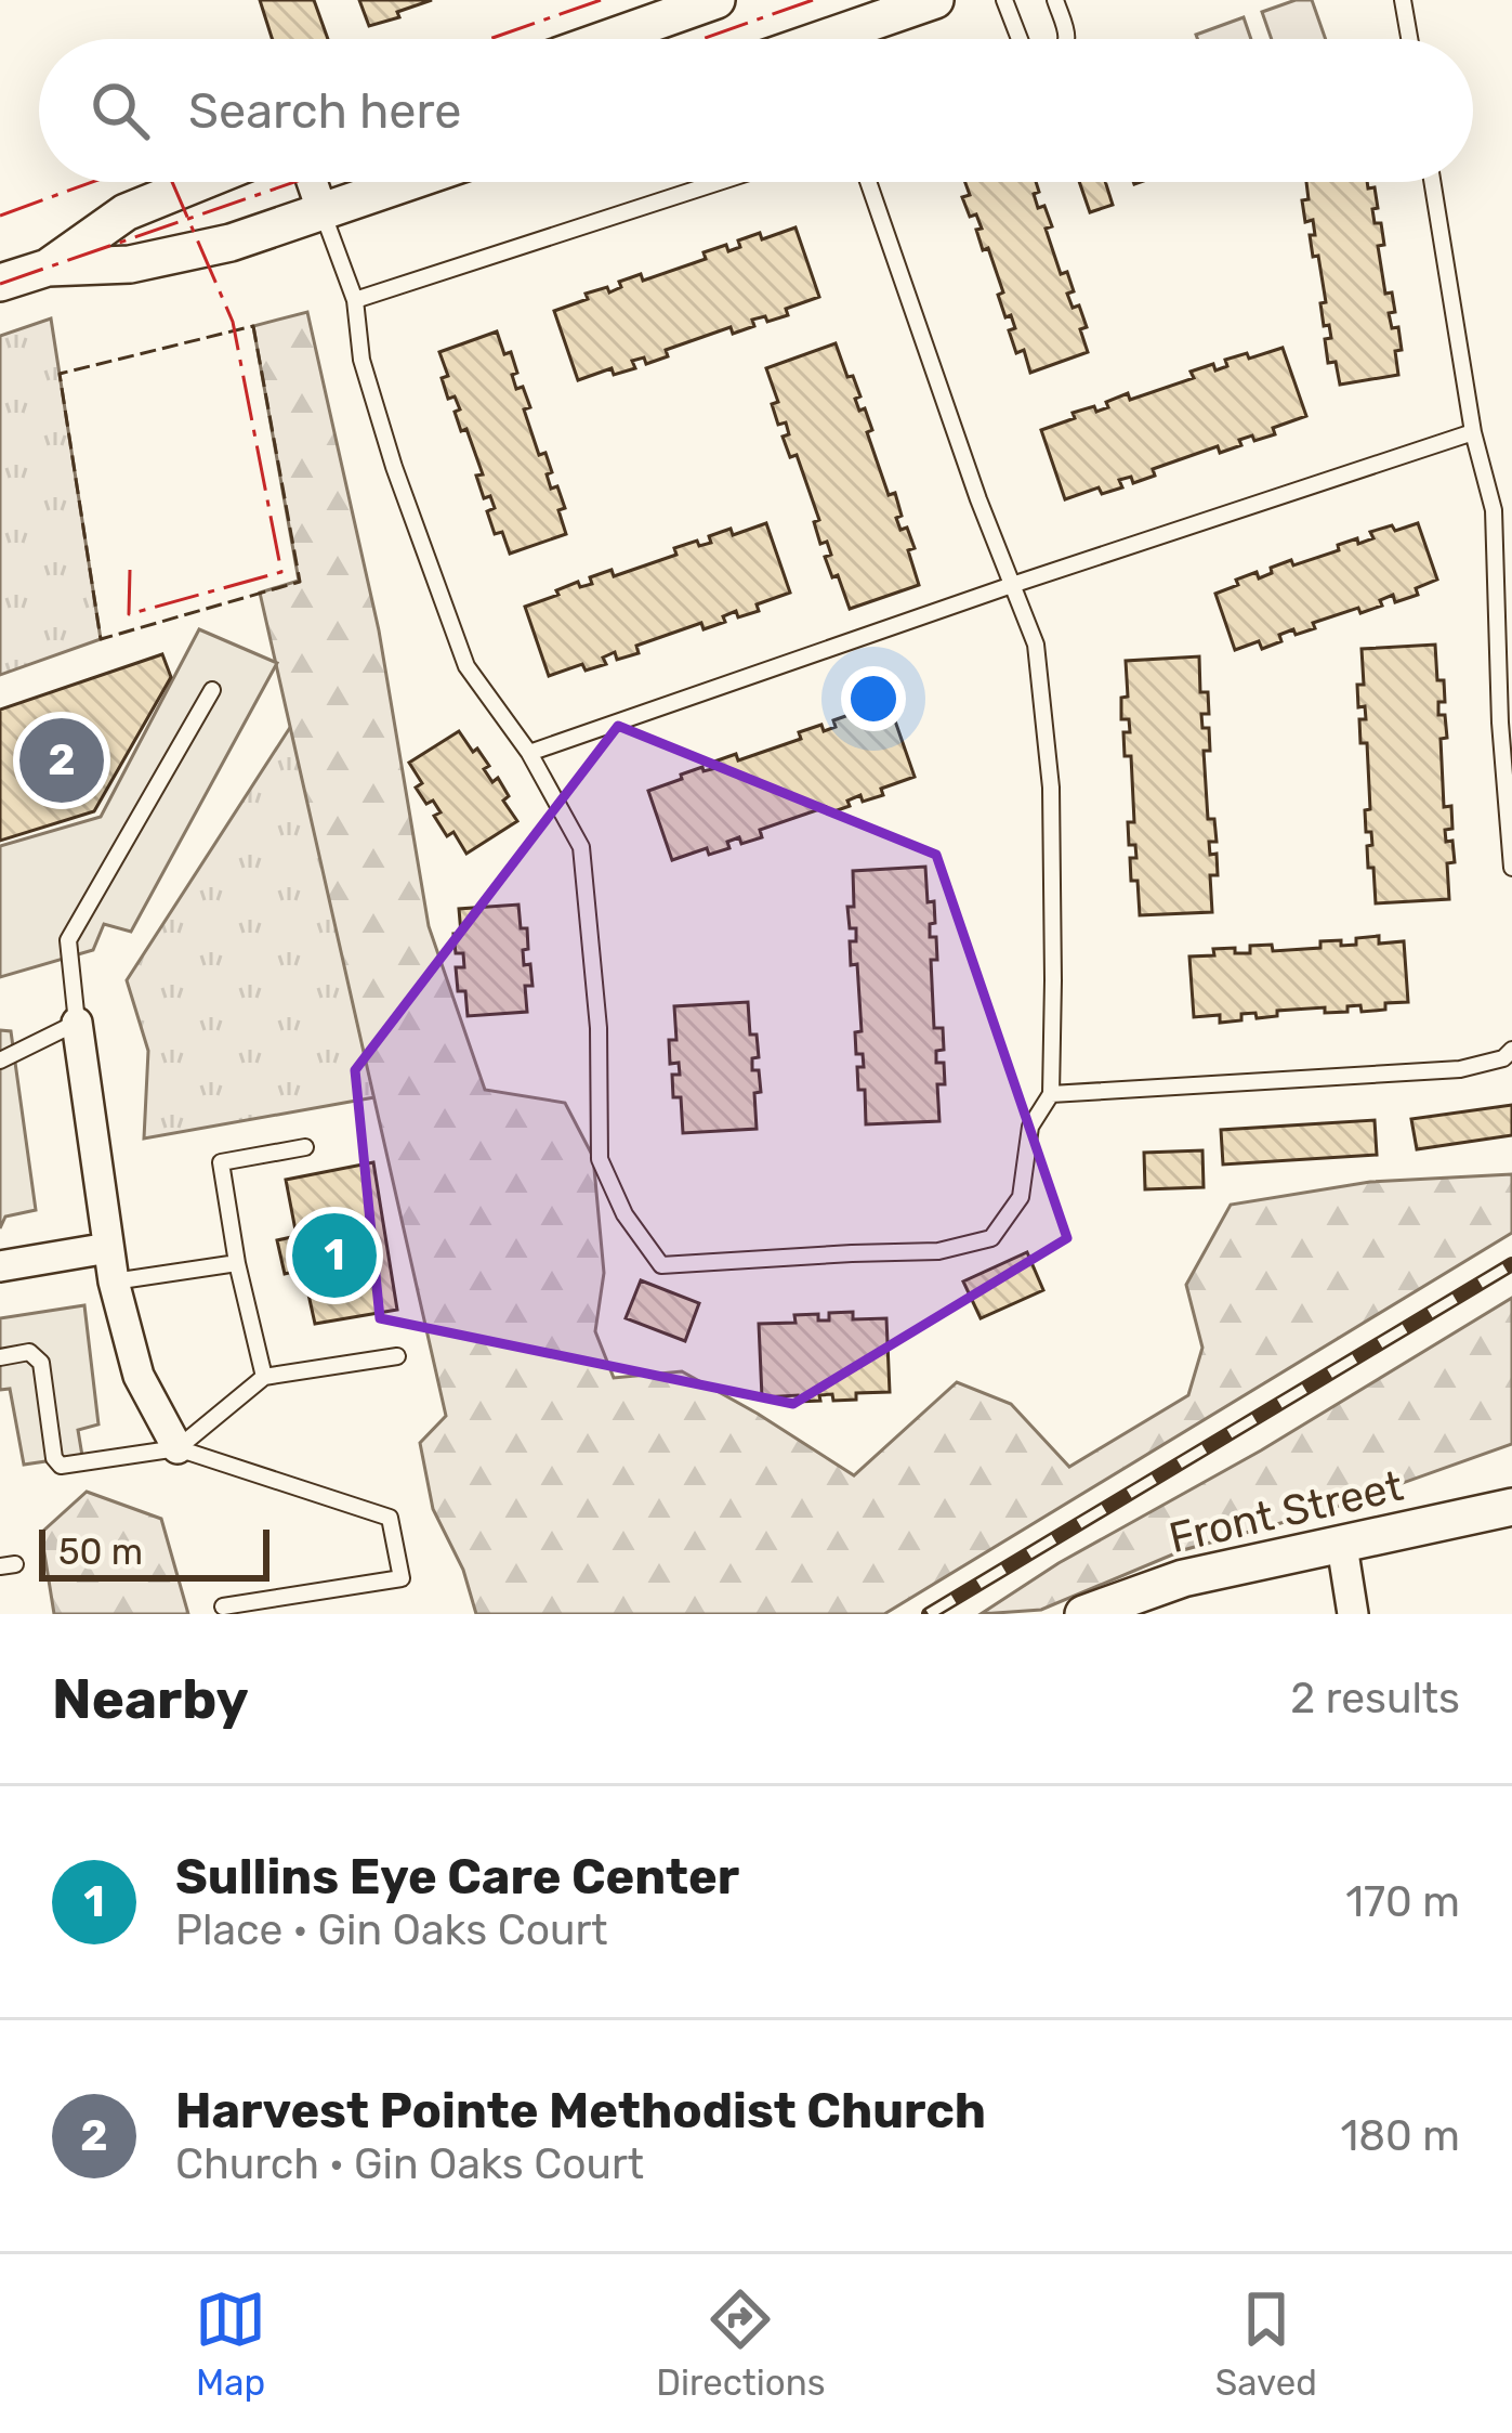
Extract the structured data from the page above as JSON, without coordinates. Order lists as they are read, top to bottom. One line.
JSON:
{"streets":{"street":["Front Street"]},"scale_bar":"50 m","page":{"search":"Search here","pins":["2","1"],"scale":"50 m","heading":["Nearby","2 results"],"list":[{"mark":"1","name":"Sullins Eye Care Center","note":"Place · Gin Oaks Court","value":"170 m"},{"mark":"2","name":"Harvest Pointe Methodist Church","note":"Church · Gin Oaks Court","value":"180 m"}],"nav":["Map","Directions","Saved"]}}
